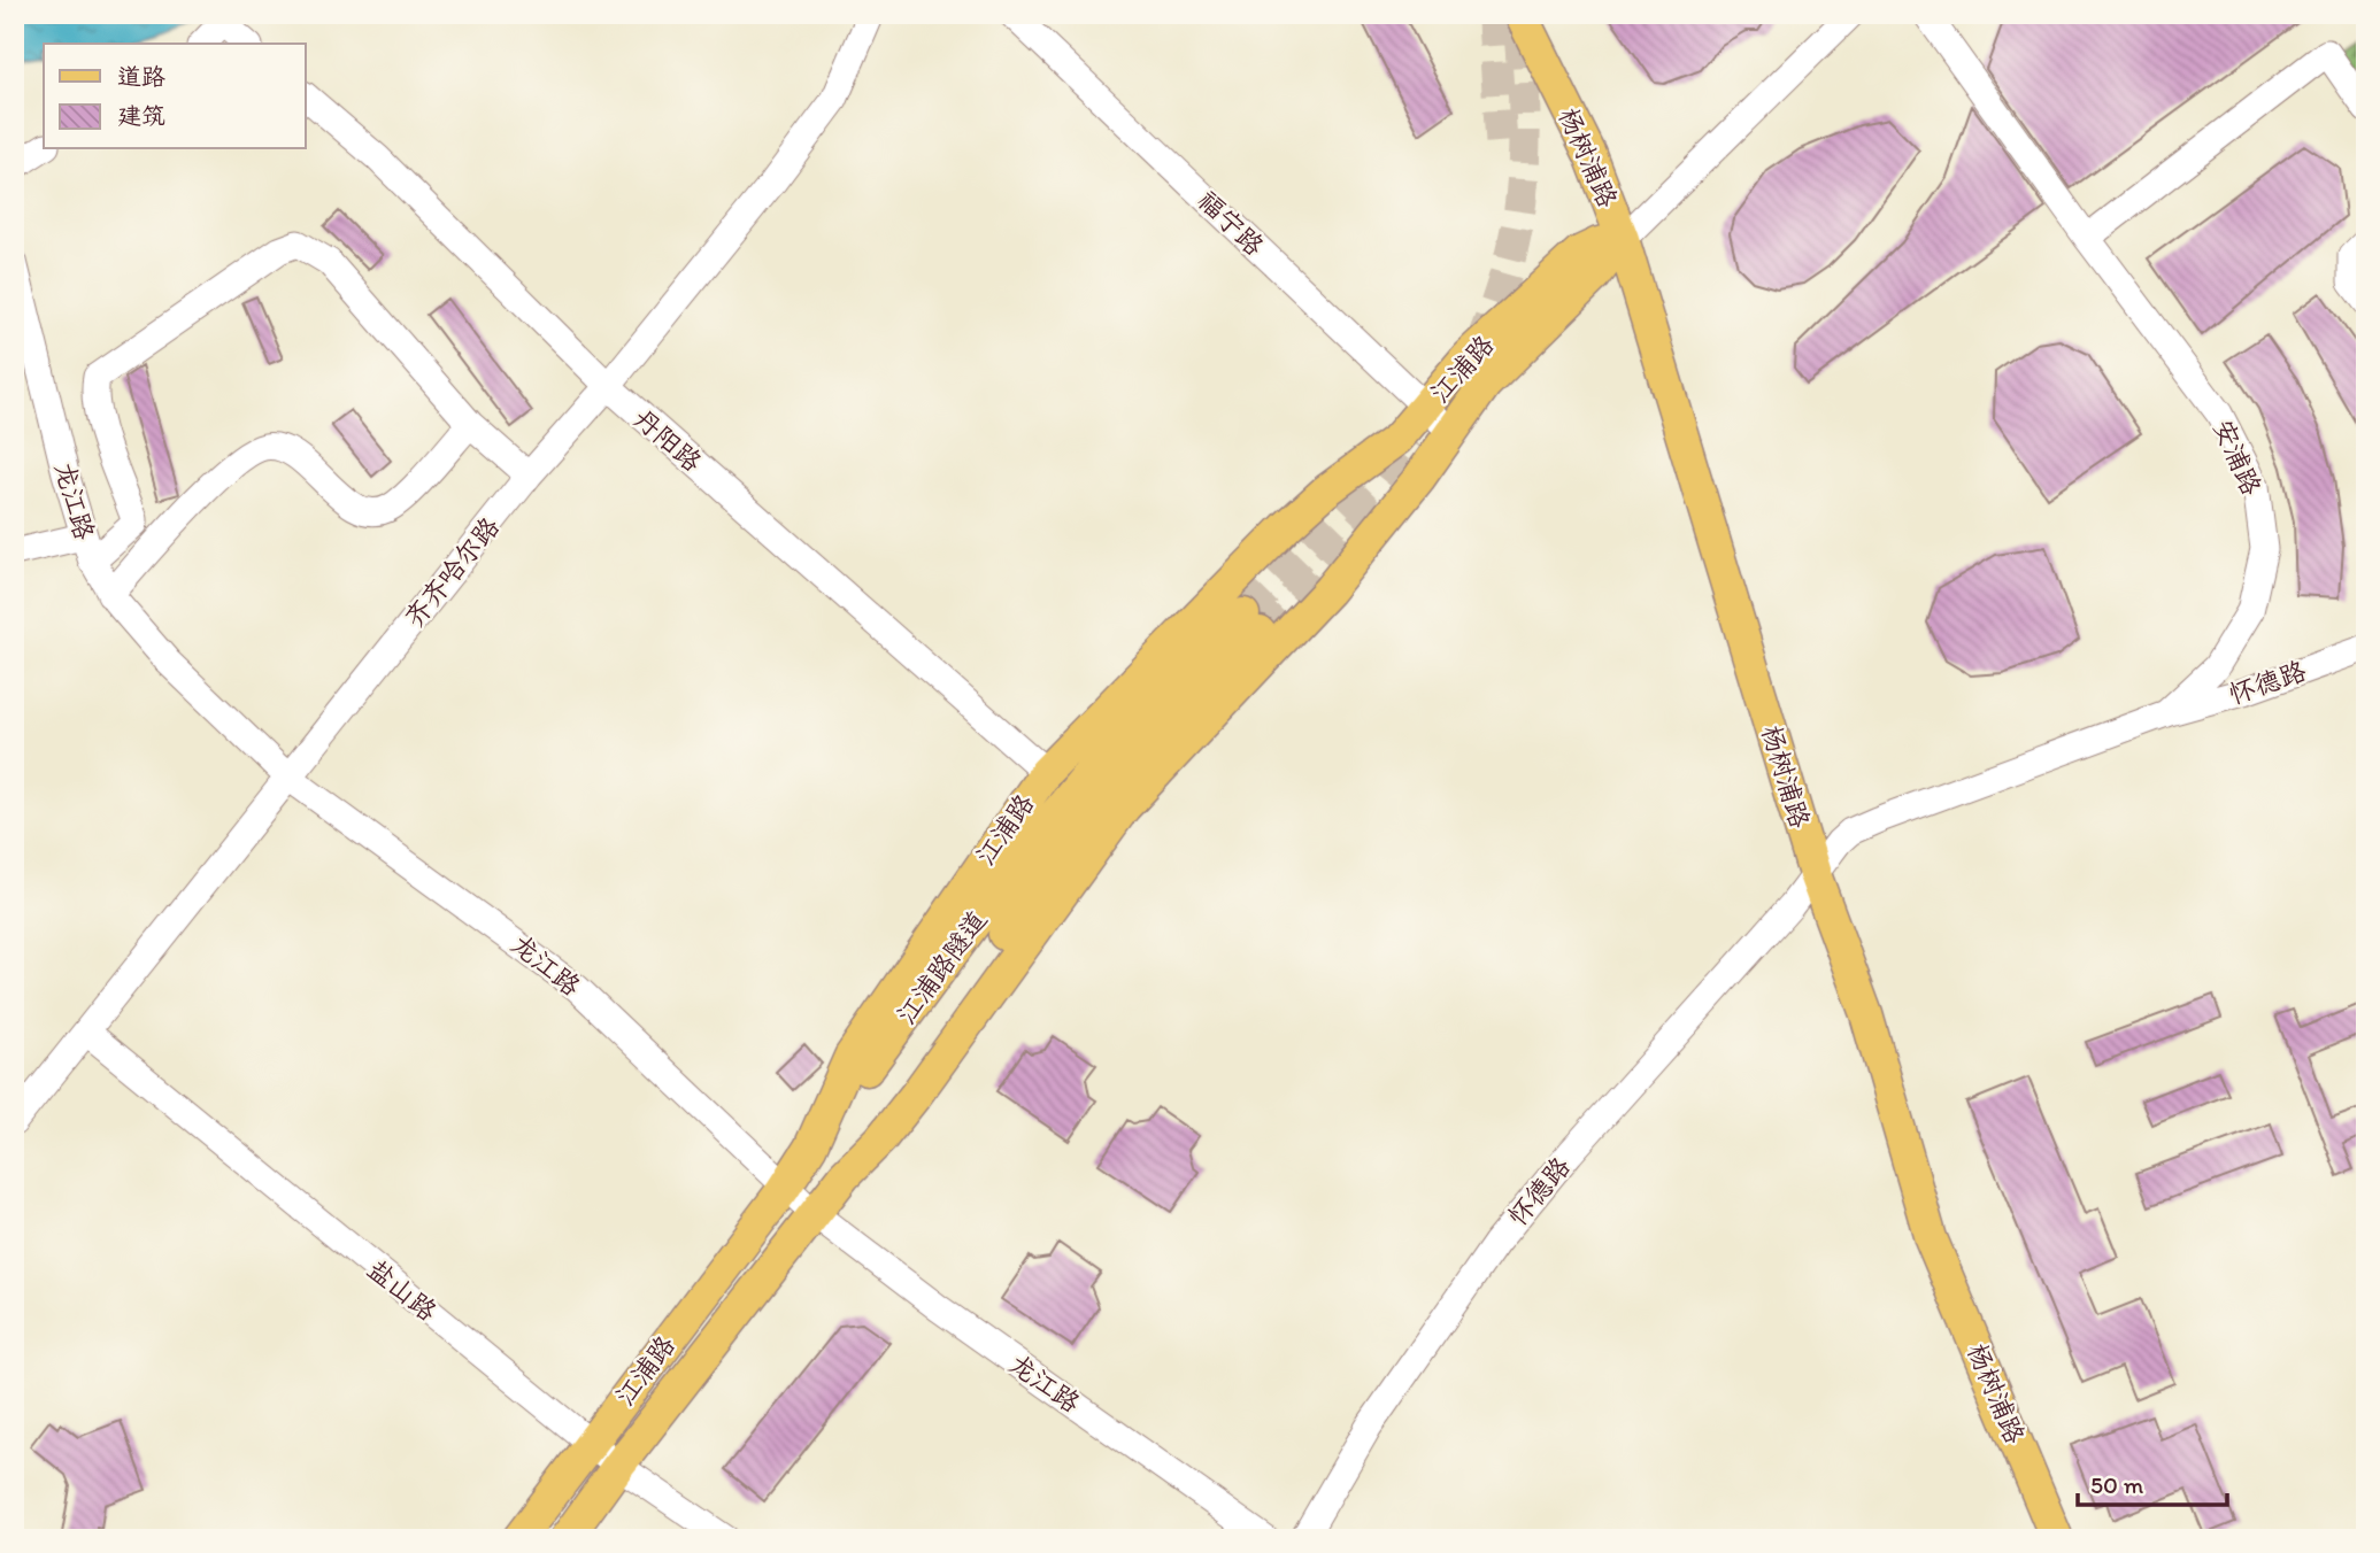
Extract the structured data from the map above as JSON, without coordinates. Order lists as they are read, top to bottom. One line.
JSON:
{"streets":{"main road":["杨树浦路","江浦路","江浦路隧道"],"street":["福宁路","丹阳路","安浦路","龙江路","齐齐哈尔路","怀德路","盐山路"]},"crossings":[["杨树浦路","江浦路"],["杨树浦路","安浦路"],["杨树浦路","怀德路"],["福宁路","江浦路"],["江浦路","丹阳路"],["江浦路","龙江路"],["江浦路","江浦路隧道"],["江浦路","盐山路"],["丹阳路","齐齐哈尔路"],["安浦路","怀德路"],["龙江路","齐齐哈尔路"],["齐齐哈尔路","盐山路"]],"legend":["道路","建筑"],"scale_bar":"50 m"}
